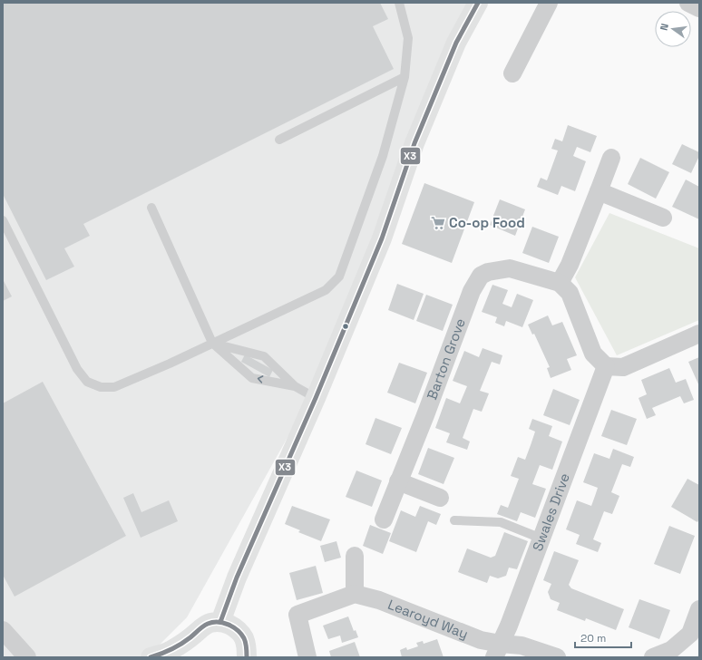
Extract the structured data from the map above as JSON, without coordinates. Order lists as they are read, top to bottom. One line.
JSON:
{"streets":{"street":["Barton Grove","Swales Drive","Learoyd Way"]},"crossings":[["Swales Drive","Learoyd Way"]],"places":{"supermarket":["Co-op Food"]},"lines":["transit line X3"],"scale_bar":"20 m","north":"left"}
